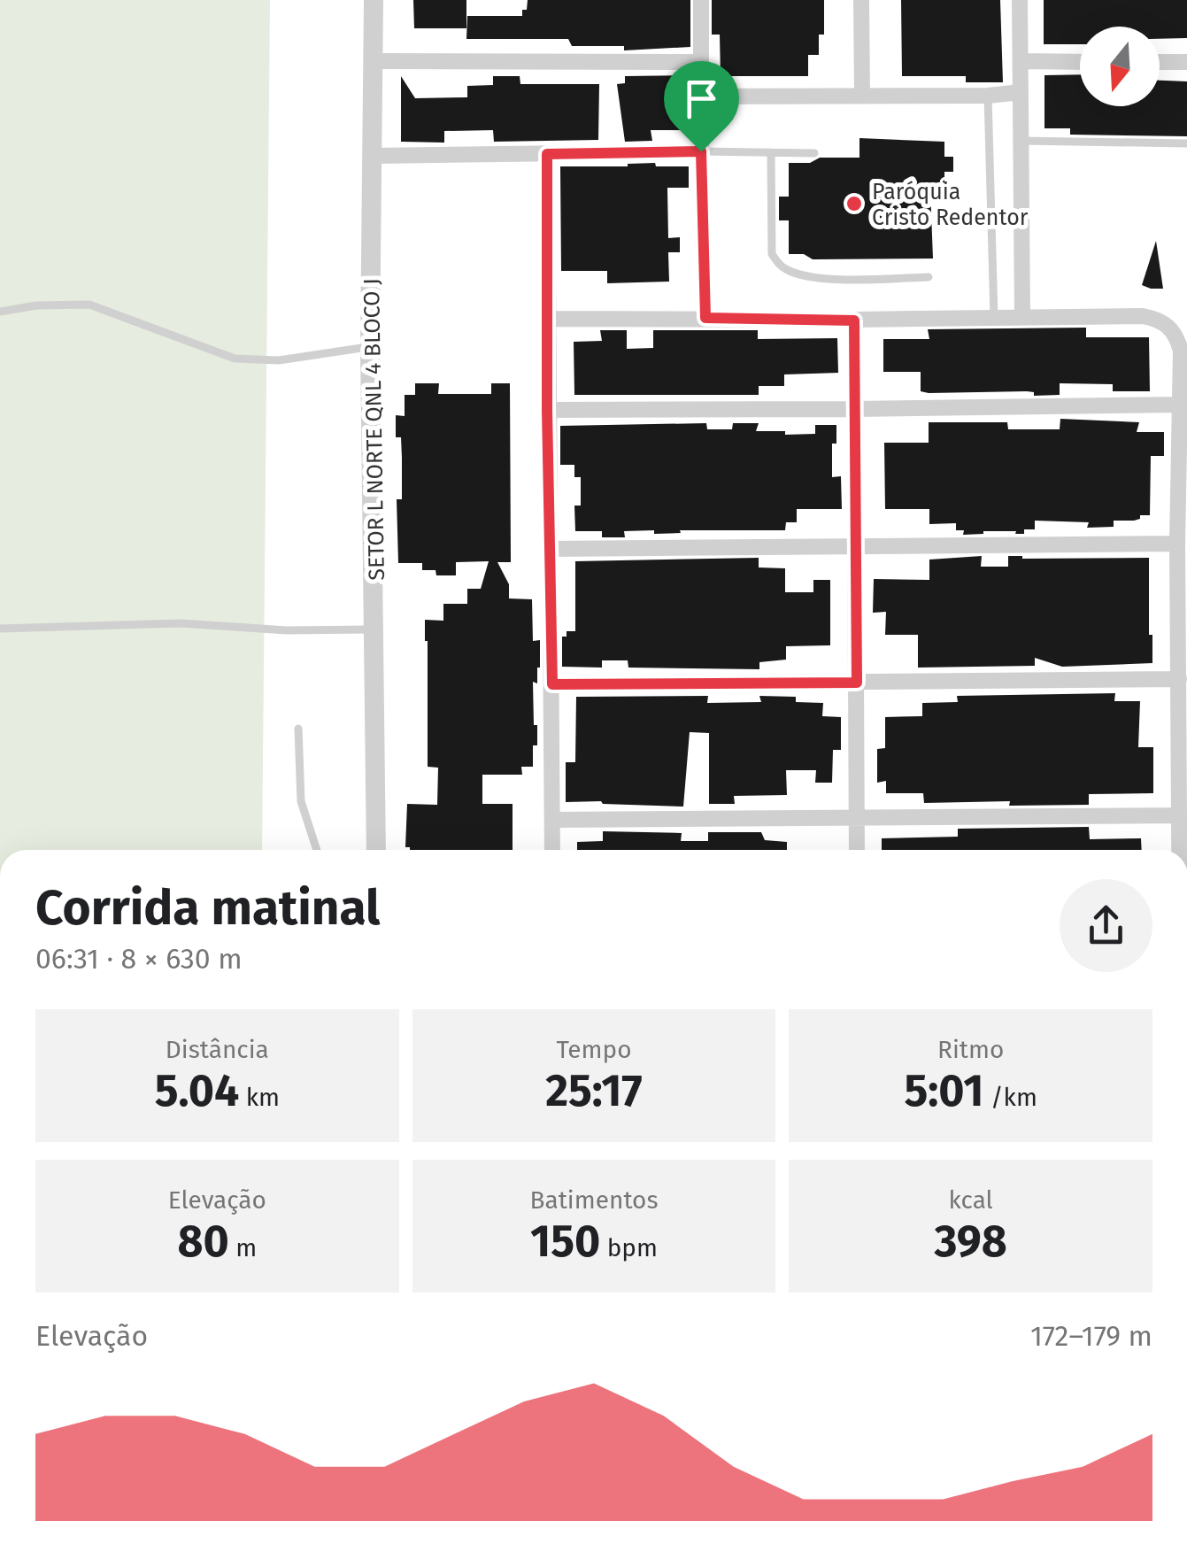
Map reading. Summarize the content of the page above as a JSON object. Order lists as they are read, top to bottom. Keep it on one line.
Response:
{"streets":{"street":["SETOR L NORTE QNL 4 BLOCO J"]},"places":["Paróquia Cristo Redentor"],"north":"bottom","page":{"heading":["Corrida matinal","06:31 · 8 × 630 m"],"stats":[["Distância","5.04 km"],["Tempo","25:17"],["Ritmo","5:01 /km"],["Elevação","80 m"],["Batimentos","150 bpm"],["kcal","398"]],"chart":["Elevação","172–179 m"]}}
